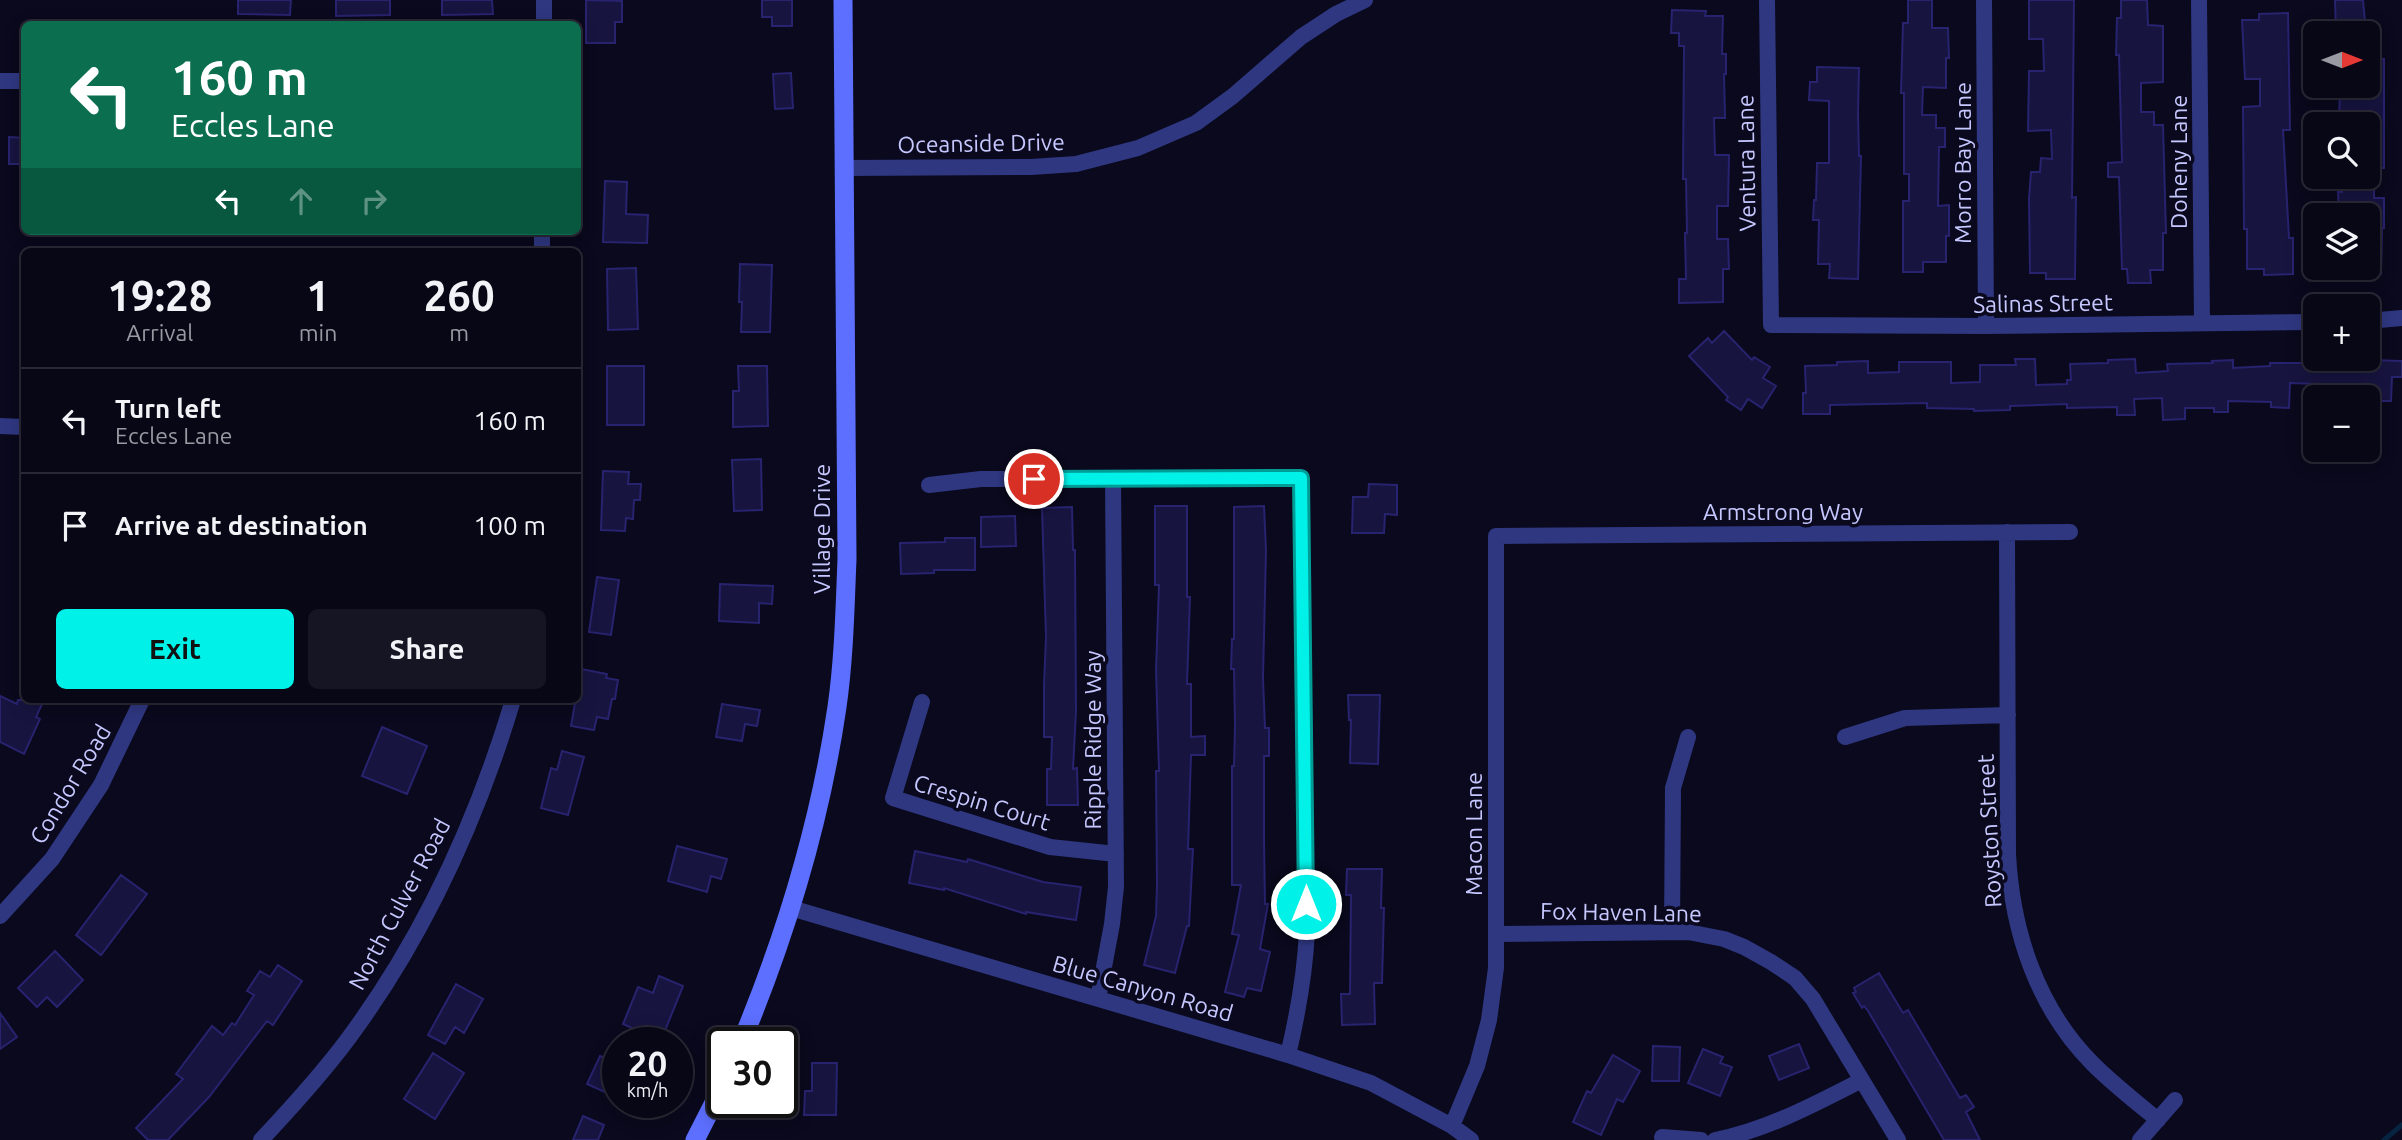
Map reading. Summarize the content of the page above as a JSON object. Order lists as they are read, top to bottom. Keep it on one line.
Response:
{"streets":{"main road":["Village Drive"],"street":["Oceanside Drive","Doheny Lane","Ventura Lane","Morro Bay Lane","Salinas Street","Armstrong Way","Ripple Ridge Way","Condor Road","Crespin Court","Royston Street","Macon Lane","North Culver Road","Fox Haven Lane","Blue Canyon Road"]},"crossings":[["Oceanside Drive","Village Drive"],["Doheny Lane","Salinas Street"],["Ventura Lane","Salinas Street"],["Morro Bay Lane","Salinas Street"],["Armstrong Way","Royston Street"],["Armstrong Way","Macon Lane"],["Village Drive","Blue Canyon Road"],["Ripple Ridge Way","Crespin Court"],["Ripple Ridge Way","Blue Canyon Road"],["Macon Lane","Fox Haven Lane"],["Macon Lane","Blue Canyon Road"]],"north":"right","page":{"map_buttons":["+","−"],"turn":["160 m","Eccles Lane"],"eta":["19:28","Arrival","1","min","260","m"],"list":[{"name":"Turn left","note":"Eccles Lane","value":"160 m"},{"name":"Arrive at destination","value":"100 m"}],"buttons":["Exit","Share"],"speed":"20 km/h","limit":"30"}}
